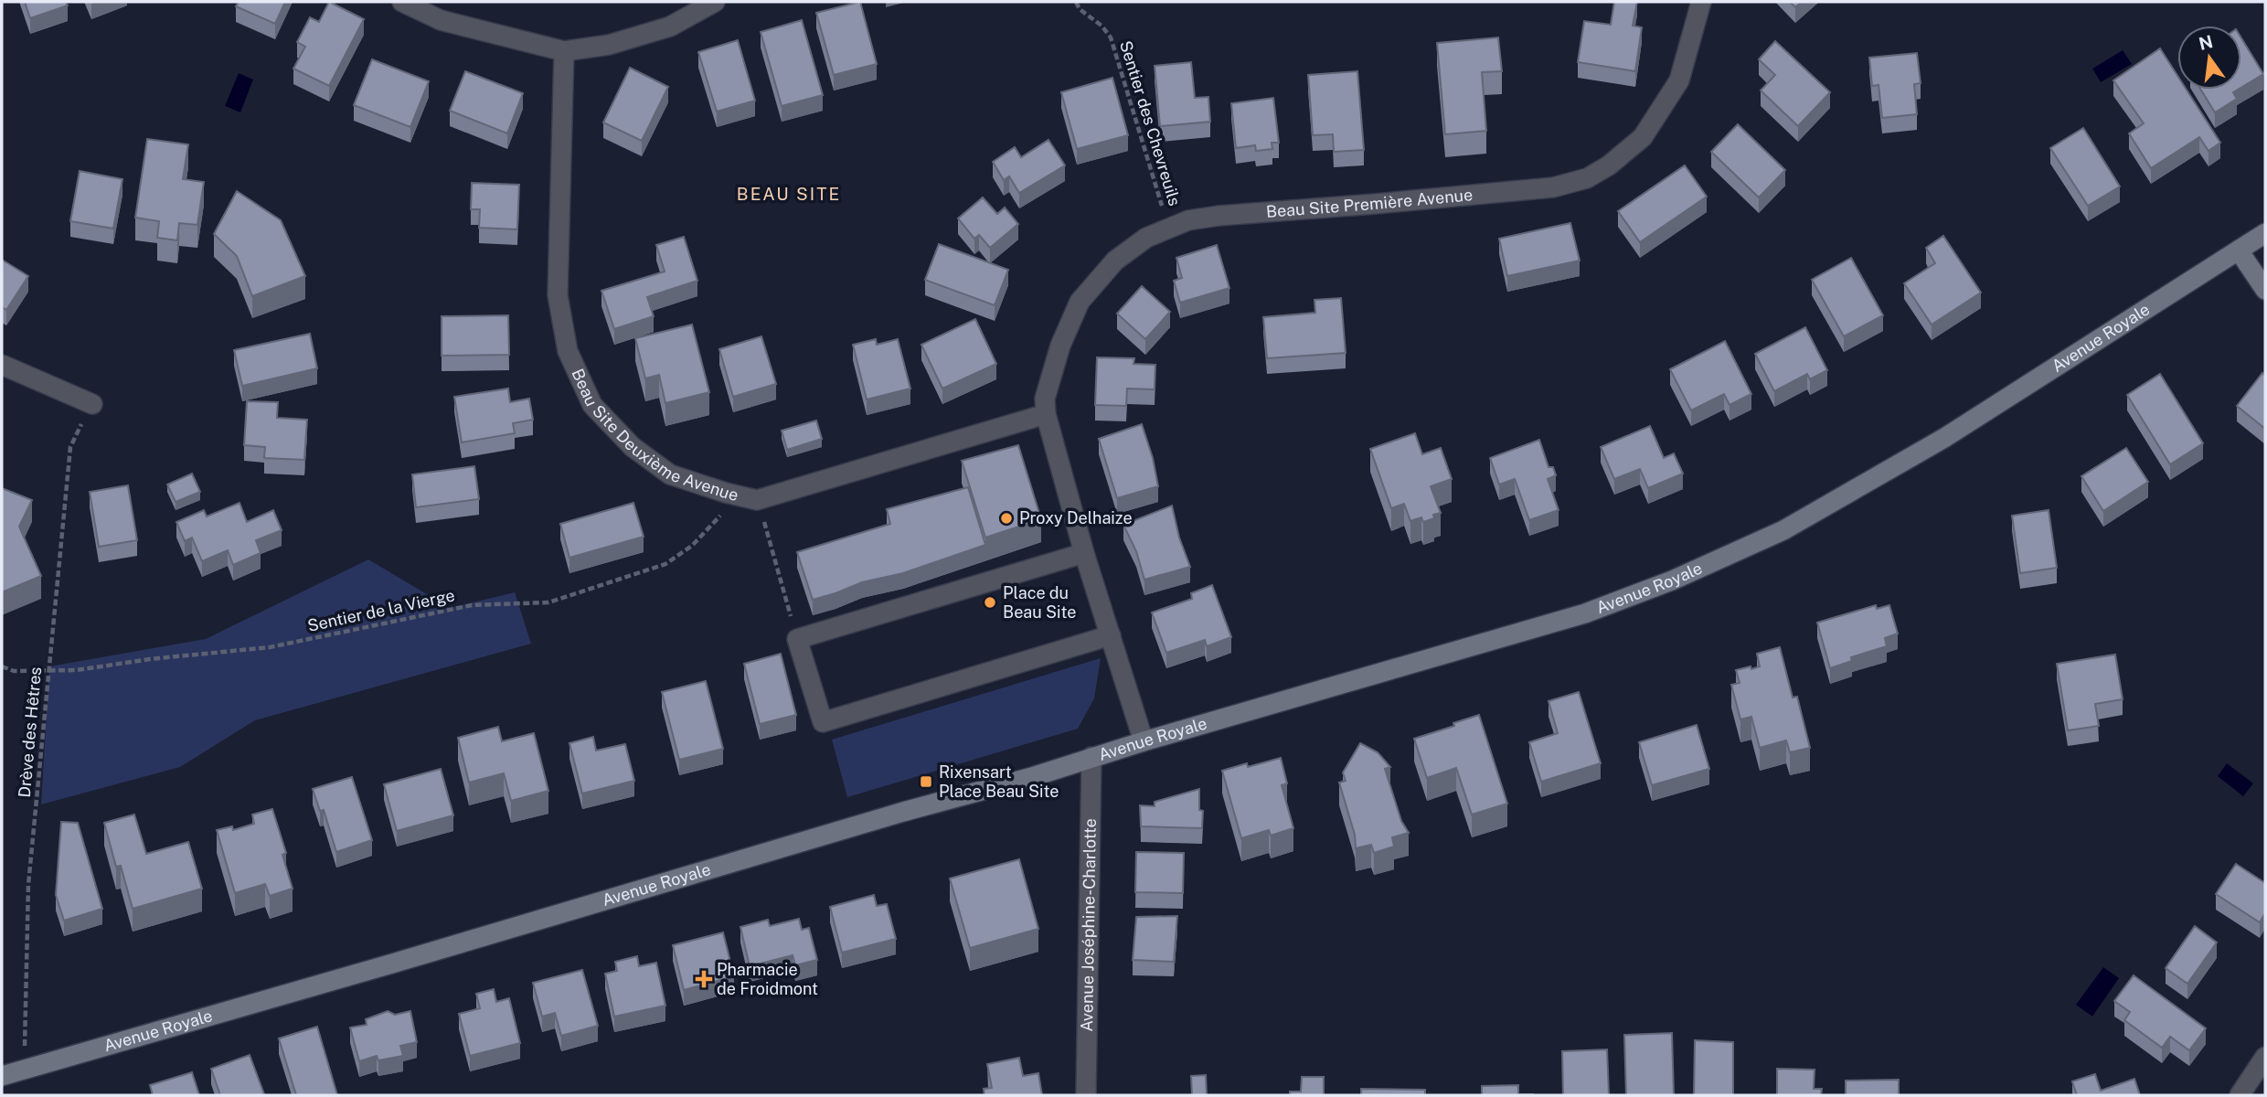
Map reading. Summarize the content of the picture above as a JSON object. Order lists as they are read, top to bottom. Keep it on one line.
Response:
{"streets":{"street":["Beau Site Première Avenue","Avenue Royale","Beau Site Deuxième Avenue","Avenue Joséphine-Charlotte"],"path":["Sentier des Chevreuils","Sentier de la Vierge","Drève des Hêtres"]},"crossings":[["Sentier des Chevreuils","Beau Site Première Avenue"],["Beau Site Première Avenue","Beau Site Deuxième Avenue"],["Avenue Royale","Drève des Hêtres"],["Avenue Royale","Avenue Joséphine-Charlotte"],["Beau Site Deuxième Avenue","Sentier de la Vierge"],["Sentier de la Vierge","Drève des Hêtres"]],"districts":["BEAU SITE"],"places":{"other":["Proxy Delhaize","Place du Beau Site"],"transit":["Rixensart Place Beau Site"],"health":["Pharmacie de Froidmont"]},"north":"top"}
